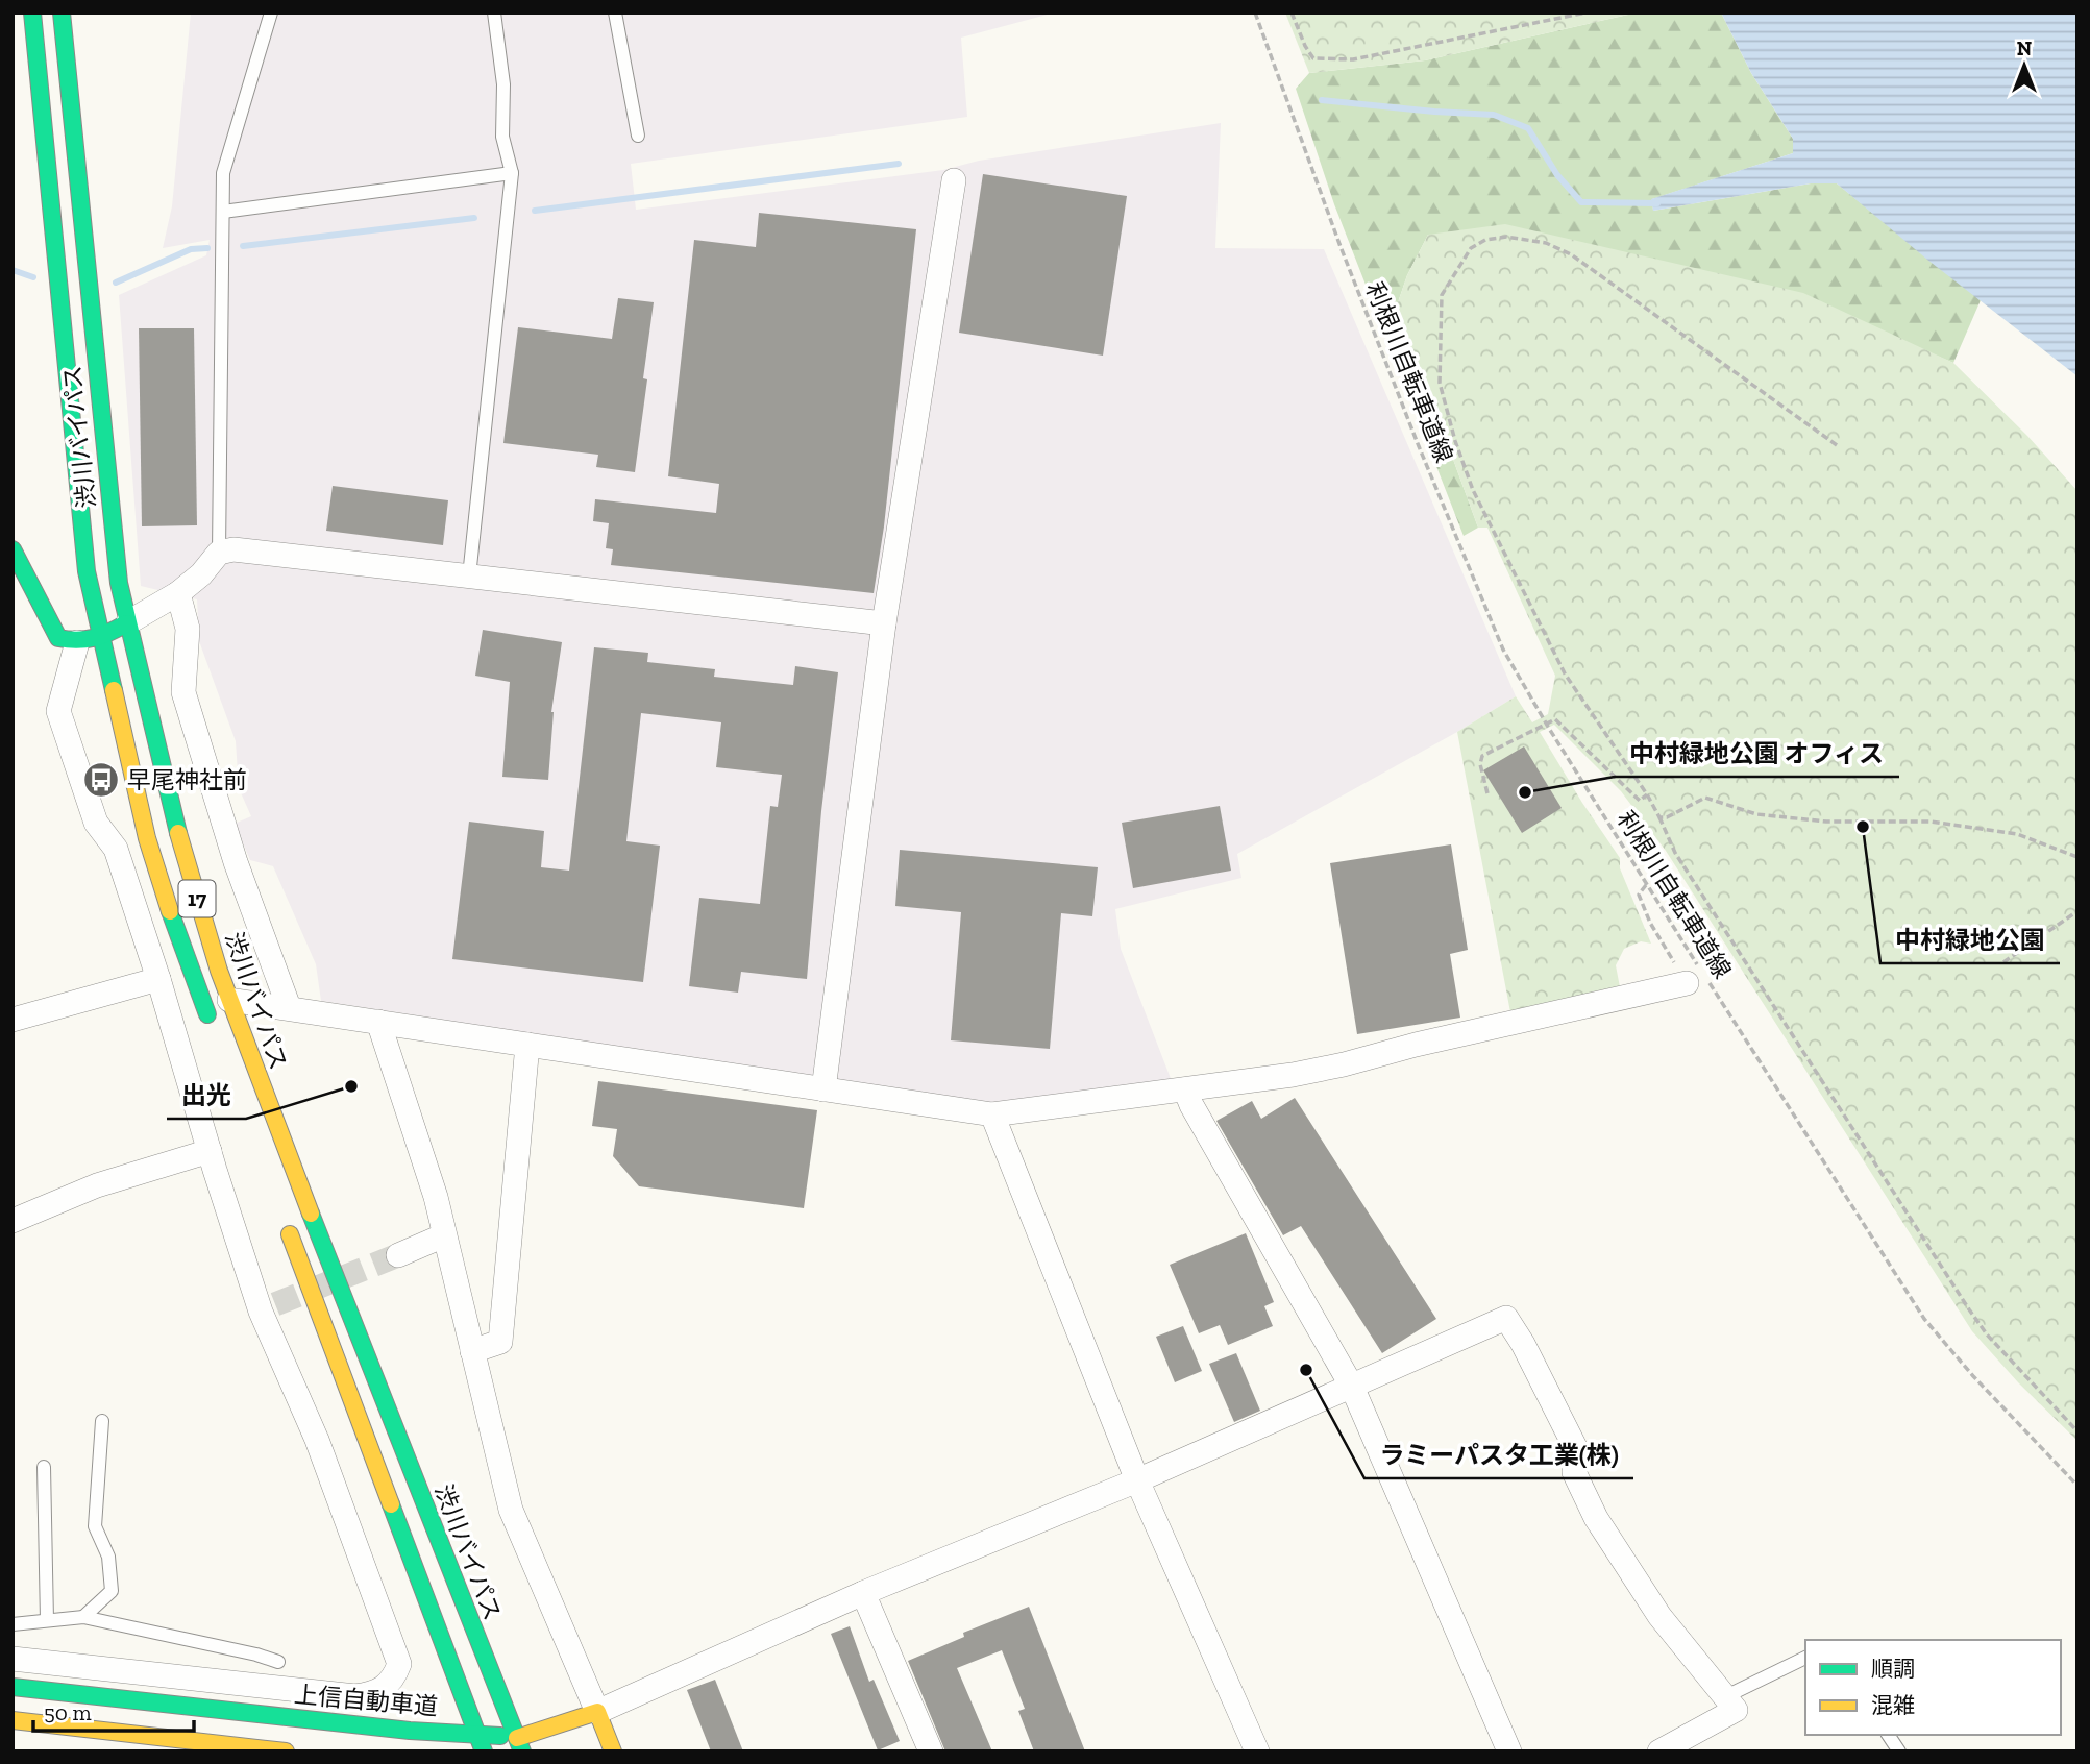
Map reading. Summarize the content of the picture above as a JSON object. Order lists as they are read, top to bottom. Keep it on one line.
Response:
{"streets":{"main road":["渋川バイパス","17","上信自動車道"],"path":["利根川自転車道線"]},"crossings":[["渋川バイパス","上信自動車道"]],"places":{"bus stop":["早尾神社前"],"other":["中村緑地公園 オフィス","中村緑地公園","出光","ラミーパスタ工業(株)"]},"legend":["順調","混雑"],"scale_bar":"50 m","north":"top"}
